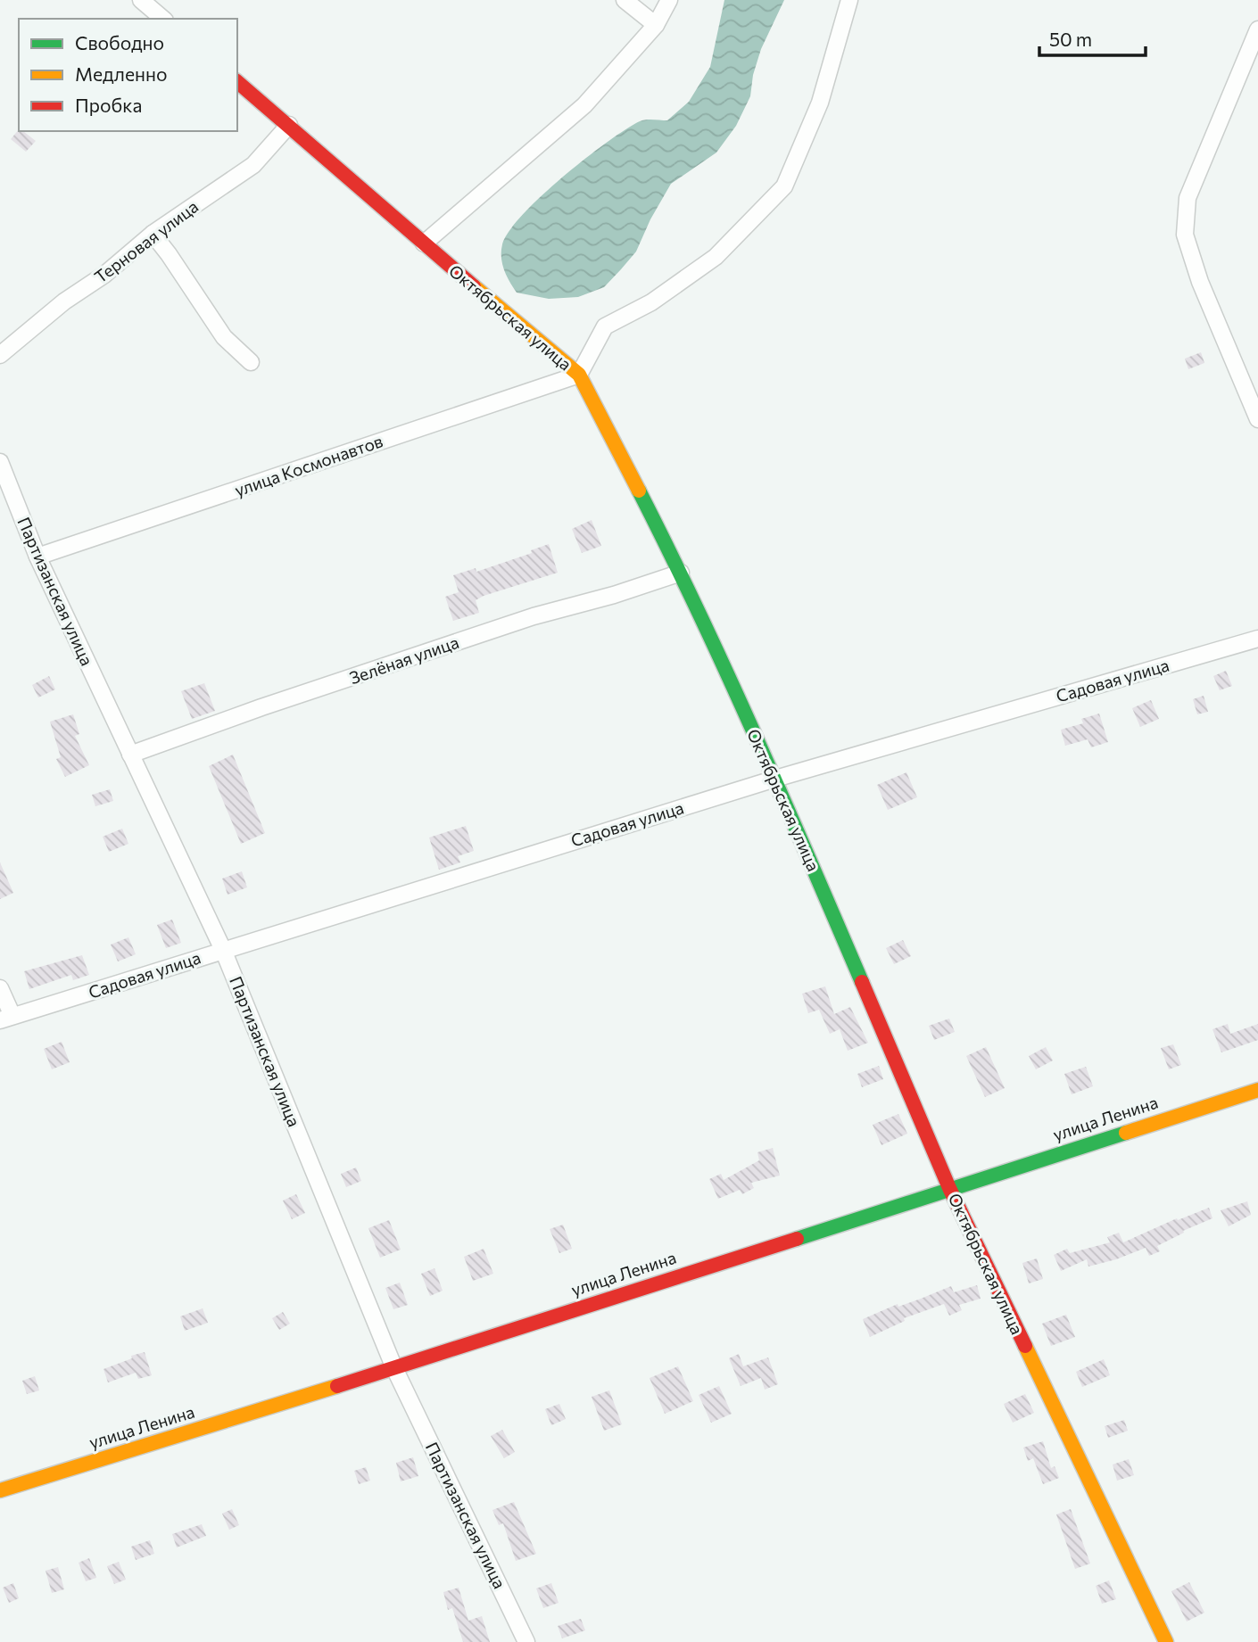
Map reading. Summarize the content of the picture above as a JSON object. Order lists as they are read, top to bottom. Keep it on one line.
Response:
{"streets":{"street":["Терновая улица","Октябрьская улица","улица Космонавтов","Партизанская улица","Зелёная улица","Садовая улица","улица Ленина"]},"crossings":[["Терновая улица","Октябрьская улица"],["Октябрьская улица","улица Космонавтов"],["Октябрьская улица","Зелёная улица"],["Октябрьская улица","Садовая улица"],["Октябрьская улица","улица Ленина"],["улица Космонавтов","Партизанская улица"],["Партизанская улица","Зелёная улица"],["Партизанская улица","Садовая улица"],["Партизанская улица","улица Ленина"]],"legend":["Свободно","Медленно","Пробка"],"scale_bar":"50 m"}
